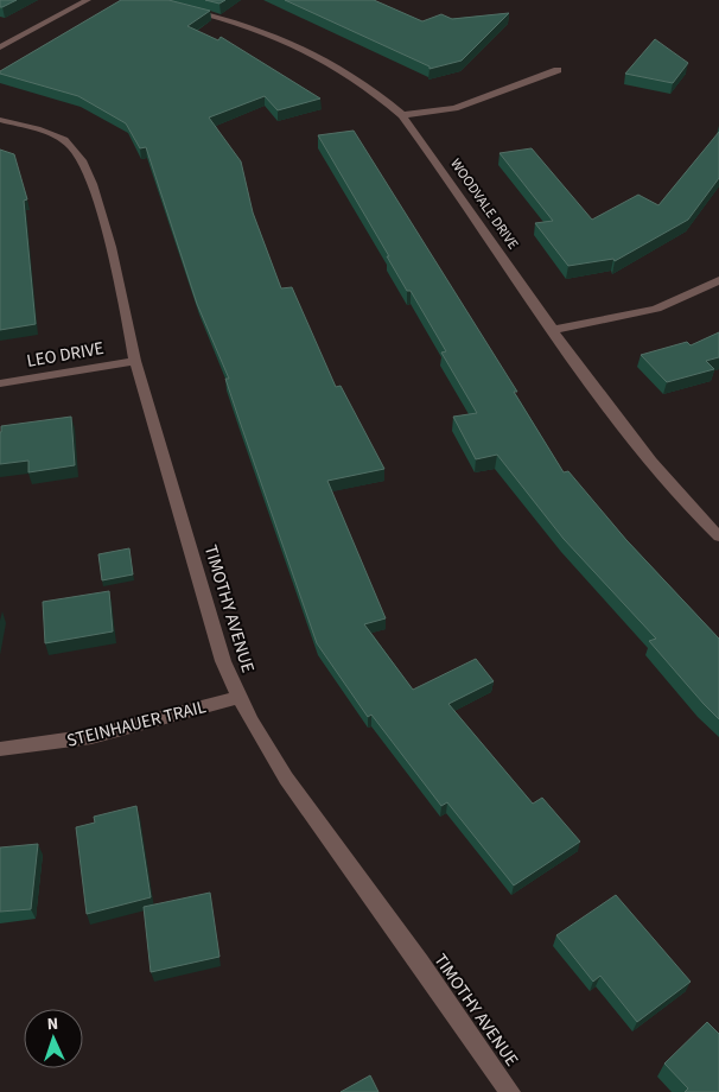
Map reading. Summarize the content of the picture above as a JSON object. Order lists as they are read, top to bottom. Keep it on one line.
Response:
{"streets":{"street":["WOODVALE DRIVE","LEO DRIVE","TIMOTHY AVENUE","STEINHAUER TRAIL"]},"crossings":[["LEO DRIVE","TIMOTHY AVENUE"],["TIMOTHY AVENUE","STEINHAUER TRAIL"]],"north":"top"}
